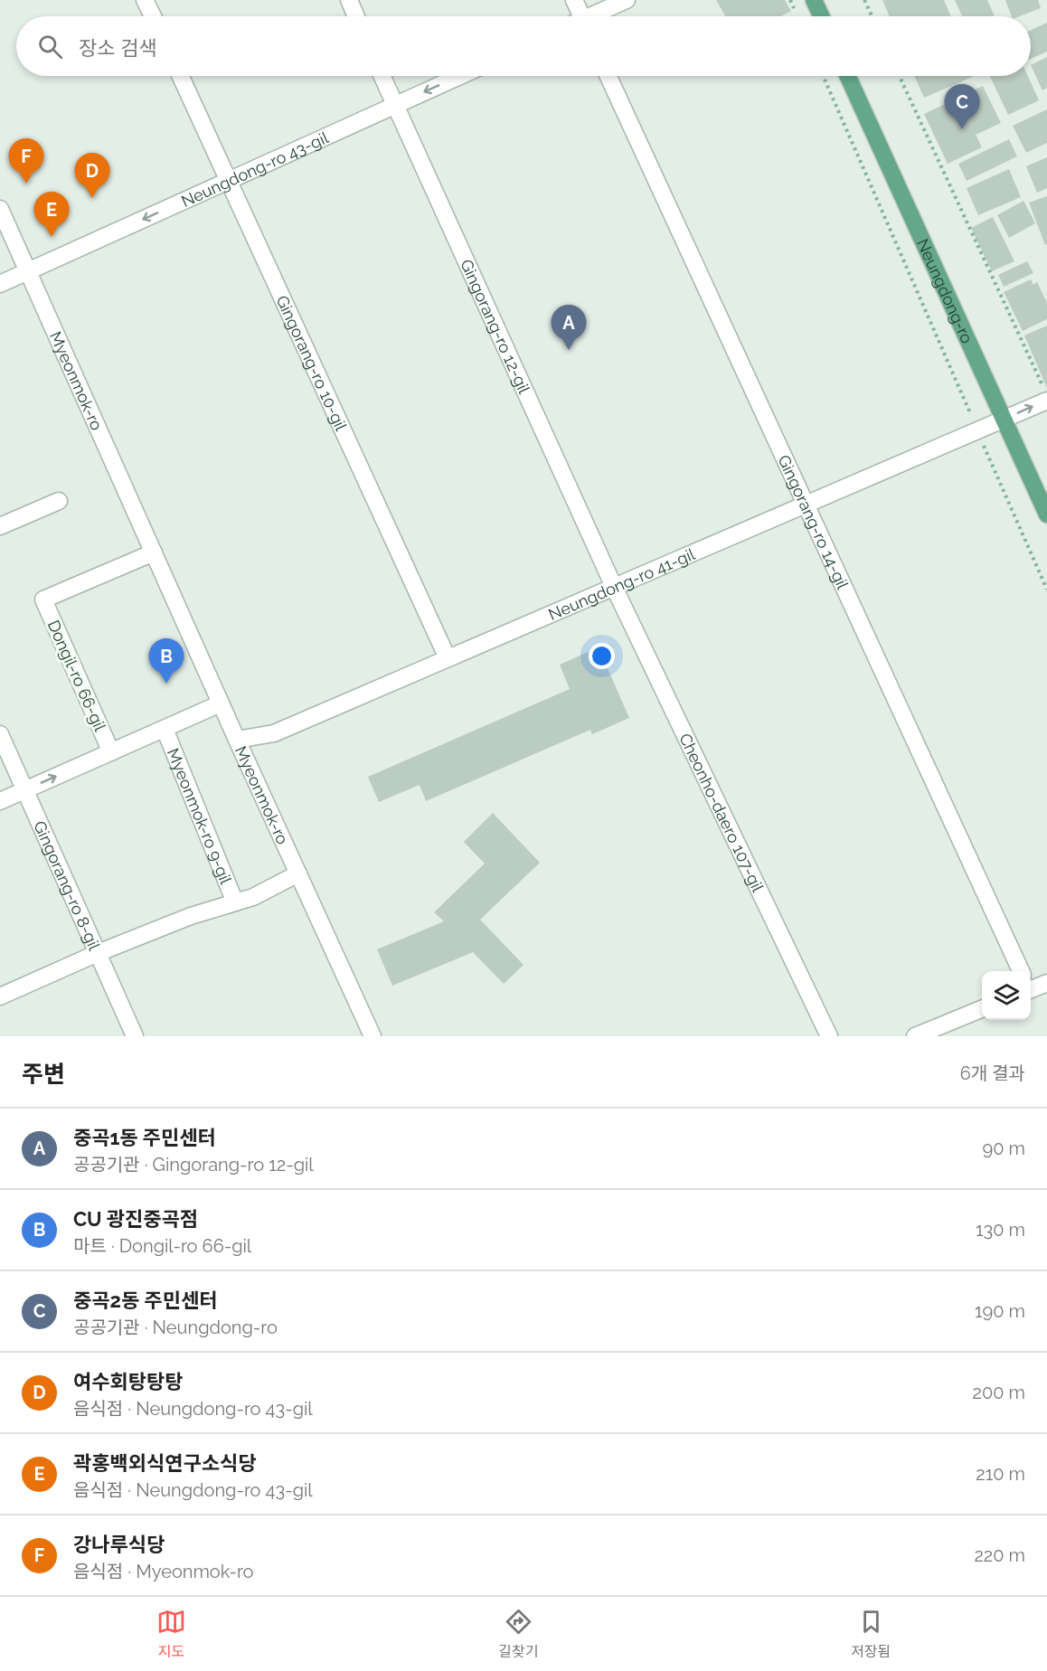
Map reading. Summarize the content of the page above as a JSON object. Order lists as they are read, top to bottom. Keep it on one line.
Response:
{"streets":{"main road":["Neungdong-ro"],"street":["Neungdong-ro 43-gil","Gingorang-ro 12-gil","Gingorang-ro 10-gil","Myeonmok-ro","Gingorang-ro 14-gil","Neungdong-ro 41-gil","Dongil-ro 66-gil","Cheonho-daero 107-gil","Myeonmok-ro 9-gil","Gingorang-ro 8-gil"]},"crossings":[["Neungdong-ro 43-gil","Gingorang-ro 12-gil"],["Neungdong-ro 43-gil","Gingorang-ro 10-gil"],["Neungdong-ro 43-gil","Myeonmok-ro"],["Neungdong-ro","Neungdong-ro 41-gil"],["Gingorang-ro 12-gil","Neungdong-ro 41-gil"],["Gingorang-ro 12-gil","Cheonho-daero 107-gil"],["Gingorang-ro 10-gil","Neungdong-ro 41-gil"],["Myeonmok-ro","Neungdong-ro 41-gil"],["Myeonmok-ro","Dongil-ro 66-gil"],["Myeonmok-ro","Myeonmok-ro 9-gil"],["Gingorang-ro 14-gil","Neungdong-ro 41-gil"],["Neungdong-ro 41-gil","Cheonho-daero 107-gil"],["Dongil-ro 66-gil","Myeonmok-ro 9-gil"],["Dongil-ro 66-gil","Gingorang-ro 8-gil"],["Myeonmok-ro 9-gil","Gingorang-ro 8-gil"]],"one_way":["Neungdong-ro 43-gil"],"page":{"search":"장소 검색","pins":["C","F","D","E","A","B"],"heading":["주변","6개 결과"],"list":[{"mark":"A","name":"중곡1동 주민센터","note":"공공기관 · Gingorang-ro 12-gil","value":"90 m"},{"mark":"B","name":"CU 광진중곡점","note":"마트 · Dongil-ro 66-gil","value":"130 m"},{"mark":"C","name":"중곡2동 주민센터","note":"공공기관 · Neungdong-ro","value":"190 m"},{"mark":"D","name":"여수회탕탕탕","note":"음식점 · Neungdong-ro 43-gil","value":"200 m"},{"mark":"E","name":"곽홍백외식연구소식당","note":"음식점 · Neungdong-ro 43-gil","value":"210 m"},{"mark":"F","name":"강나루식당","note":"음식점 · Myeonmok-ro","value":"220 m"}],"nav":["지도","길찾기","저장됨"]}}
